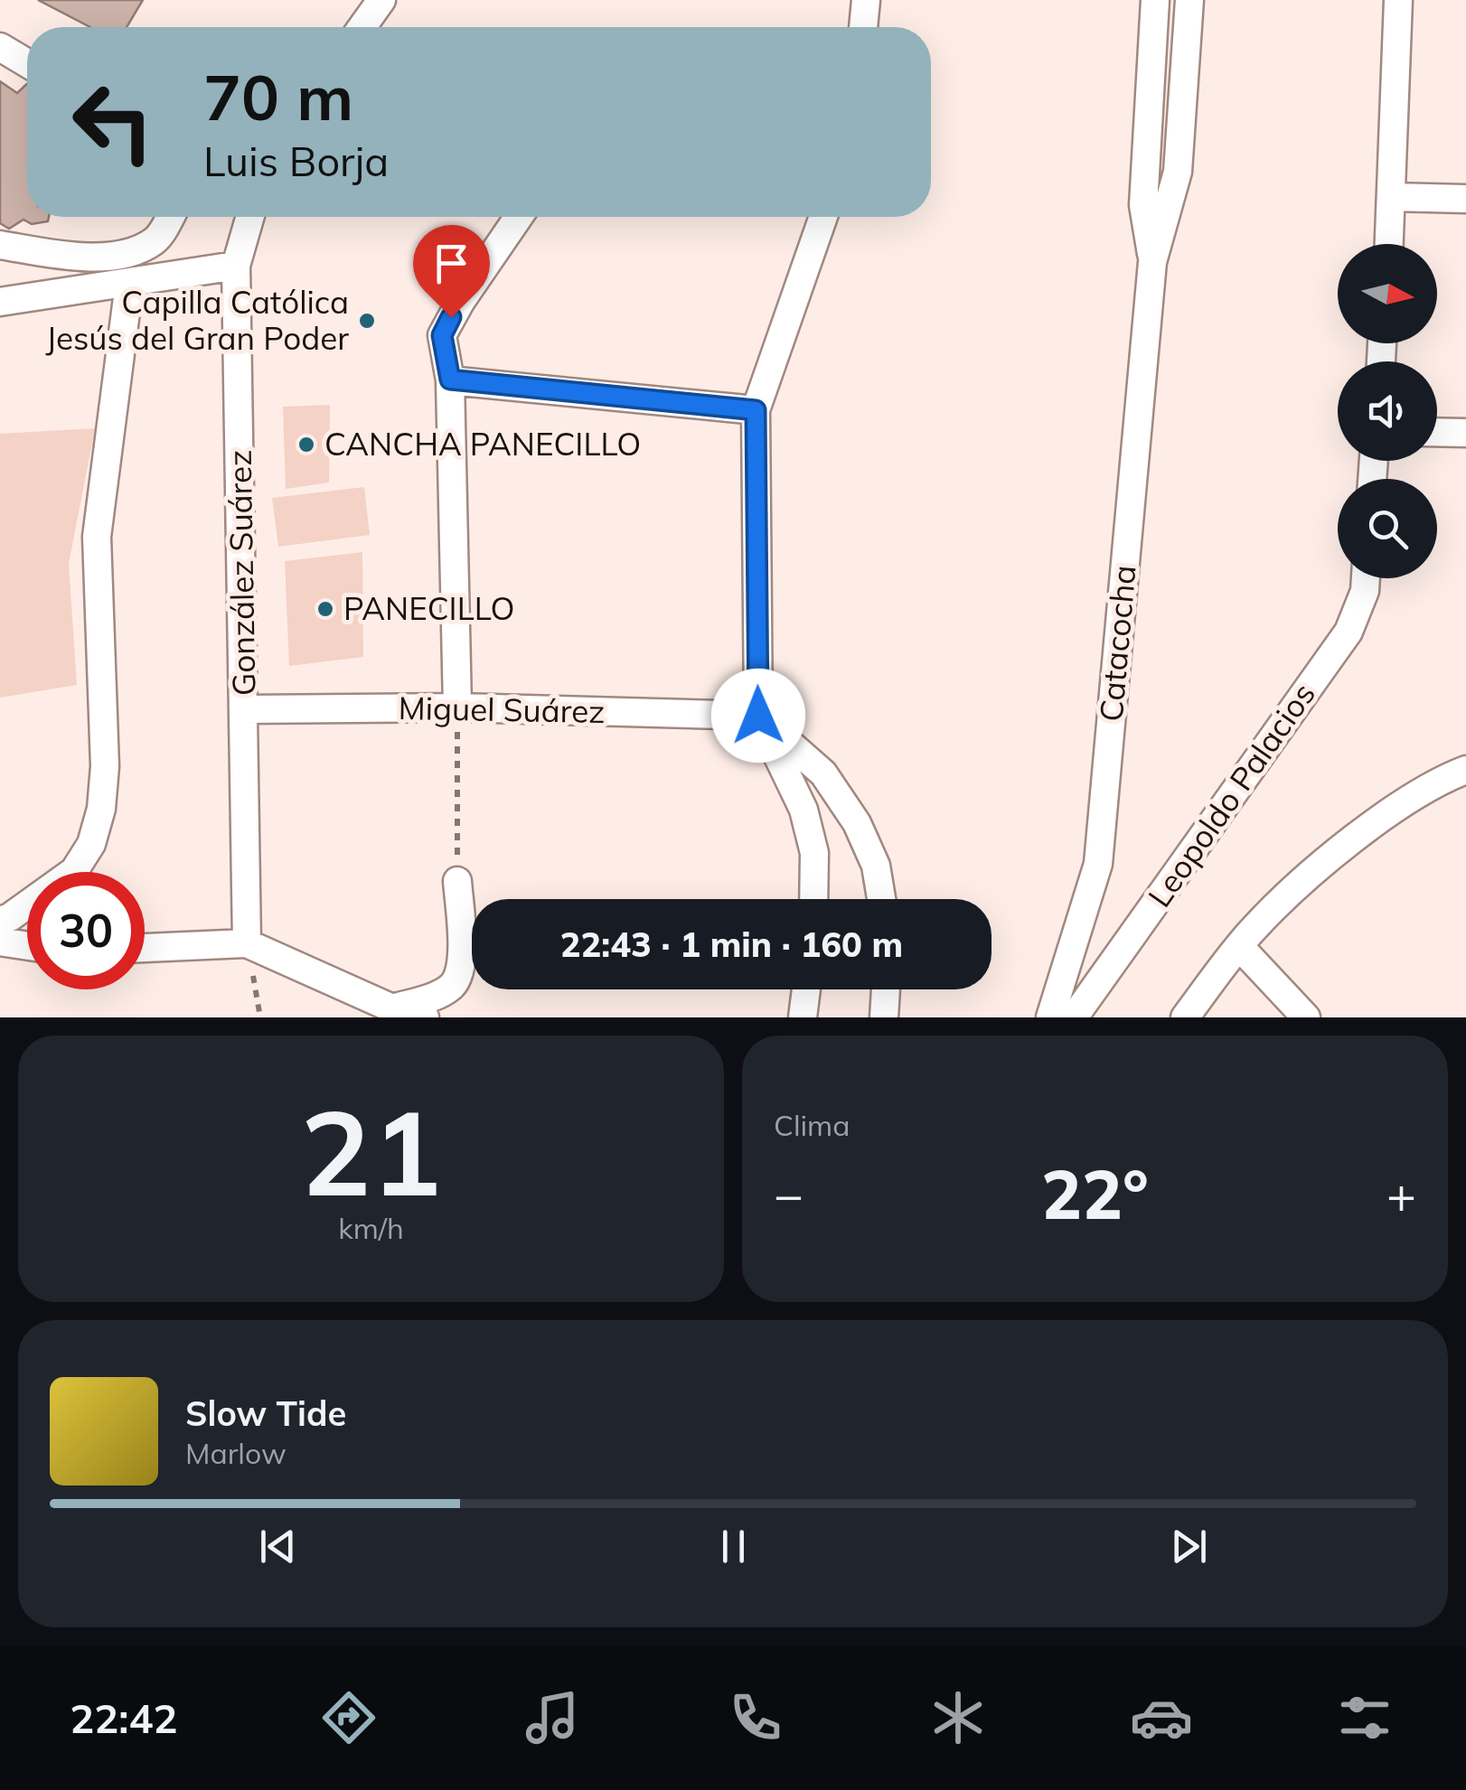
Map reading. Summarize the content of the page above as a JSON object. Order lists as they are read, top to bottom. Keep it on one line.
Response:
{"streets":{"street":["González Suárez","Catacocha","Miguel Suárez","Leopoldo Palacios"]},"crossings":[["González Suárez","Miguel Suárez"]],"places":["Capilla Católica Jesús del Gran Poder","CANCHA PANECILLO","PANECILLO"],"north":"right","page":{"turn":["70 m","Luis Borja"],"limit":"30","trip":"22:43 · 1 min · 160 m","tile":[["21","km/h"],"Clima"],"heat":["−","22°","+"],"song":["Slow Tide","Marlow"],"tabs":"22:42"}}
